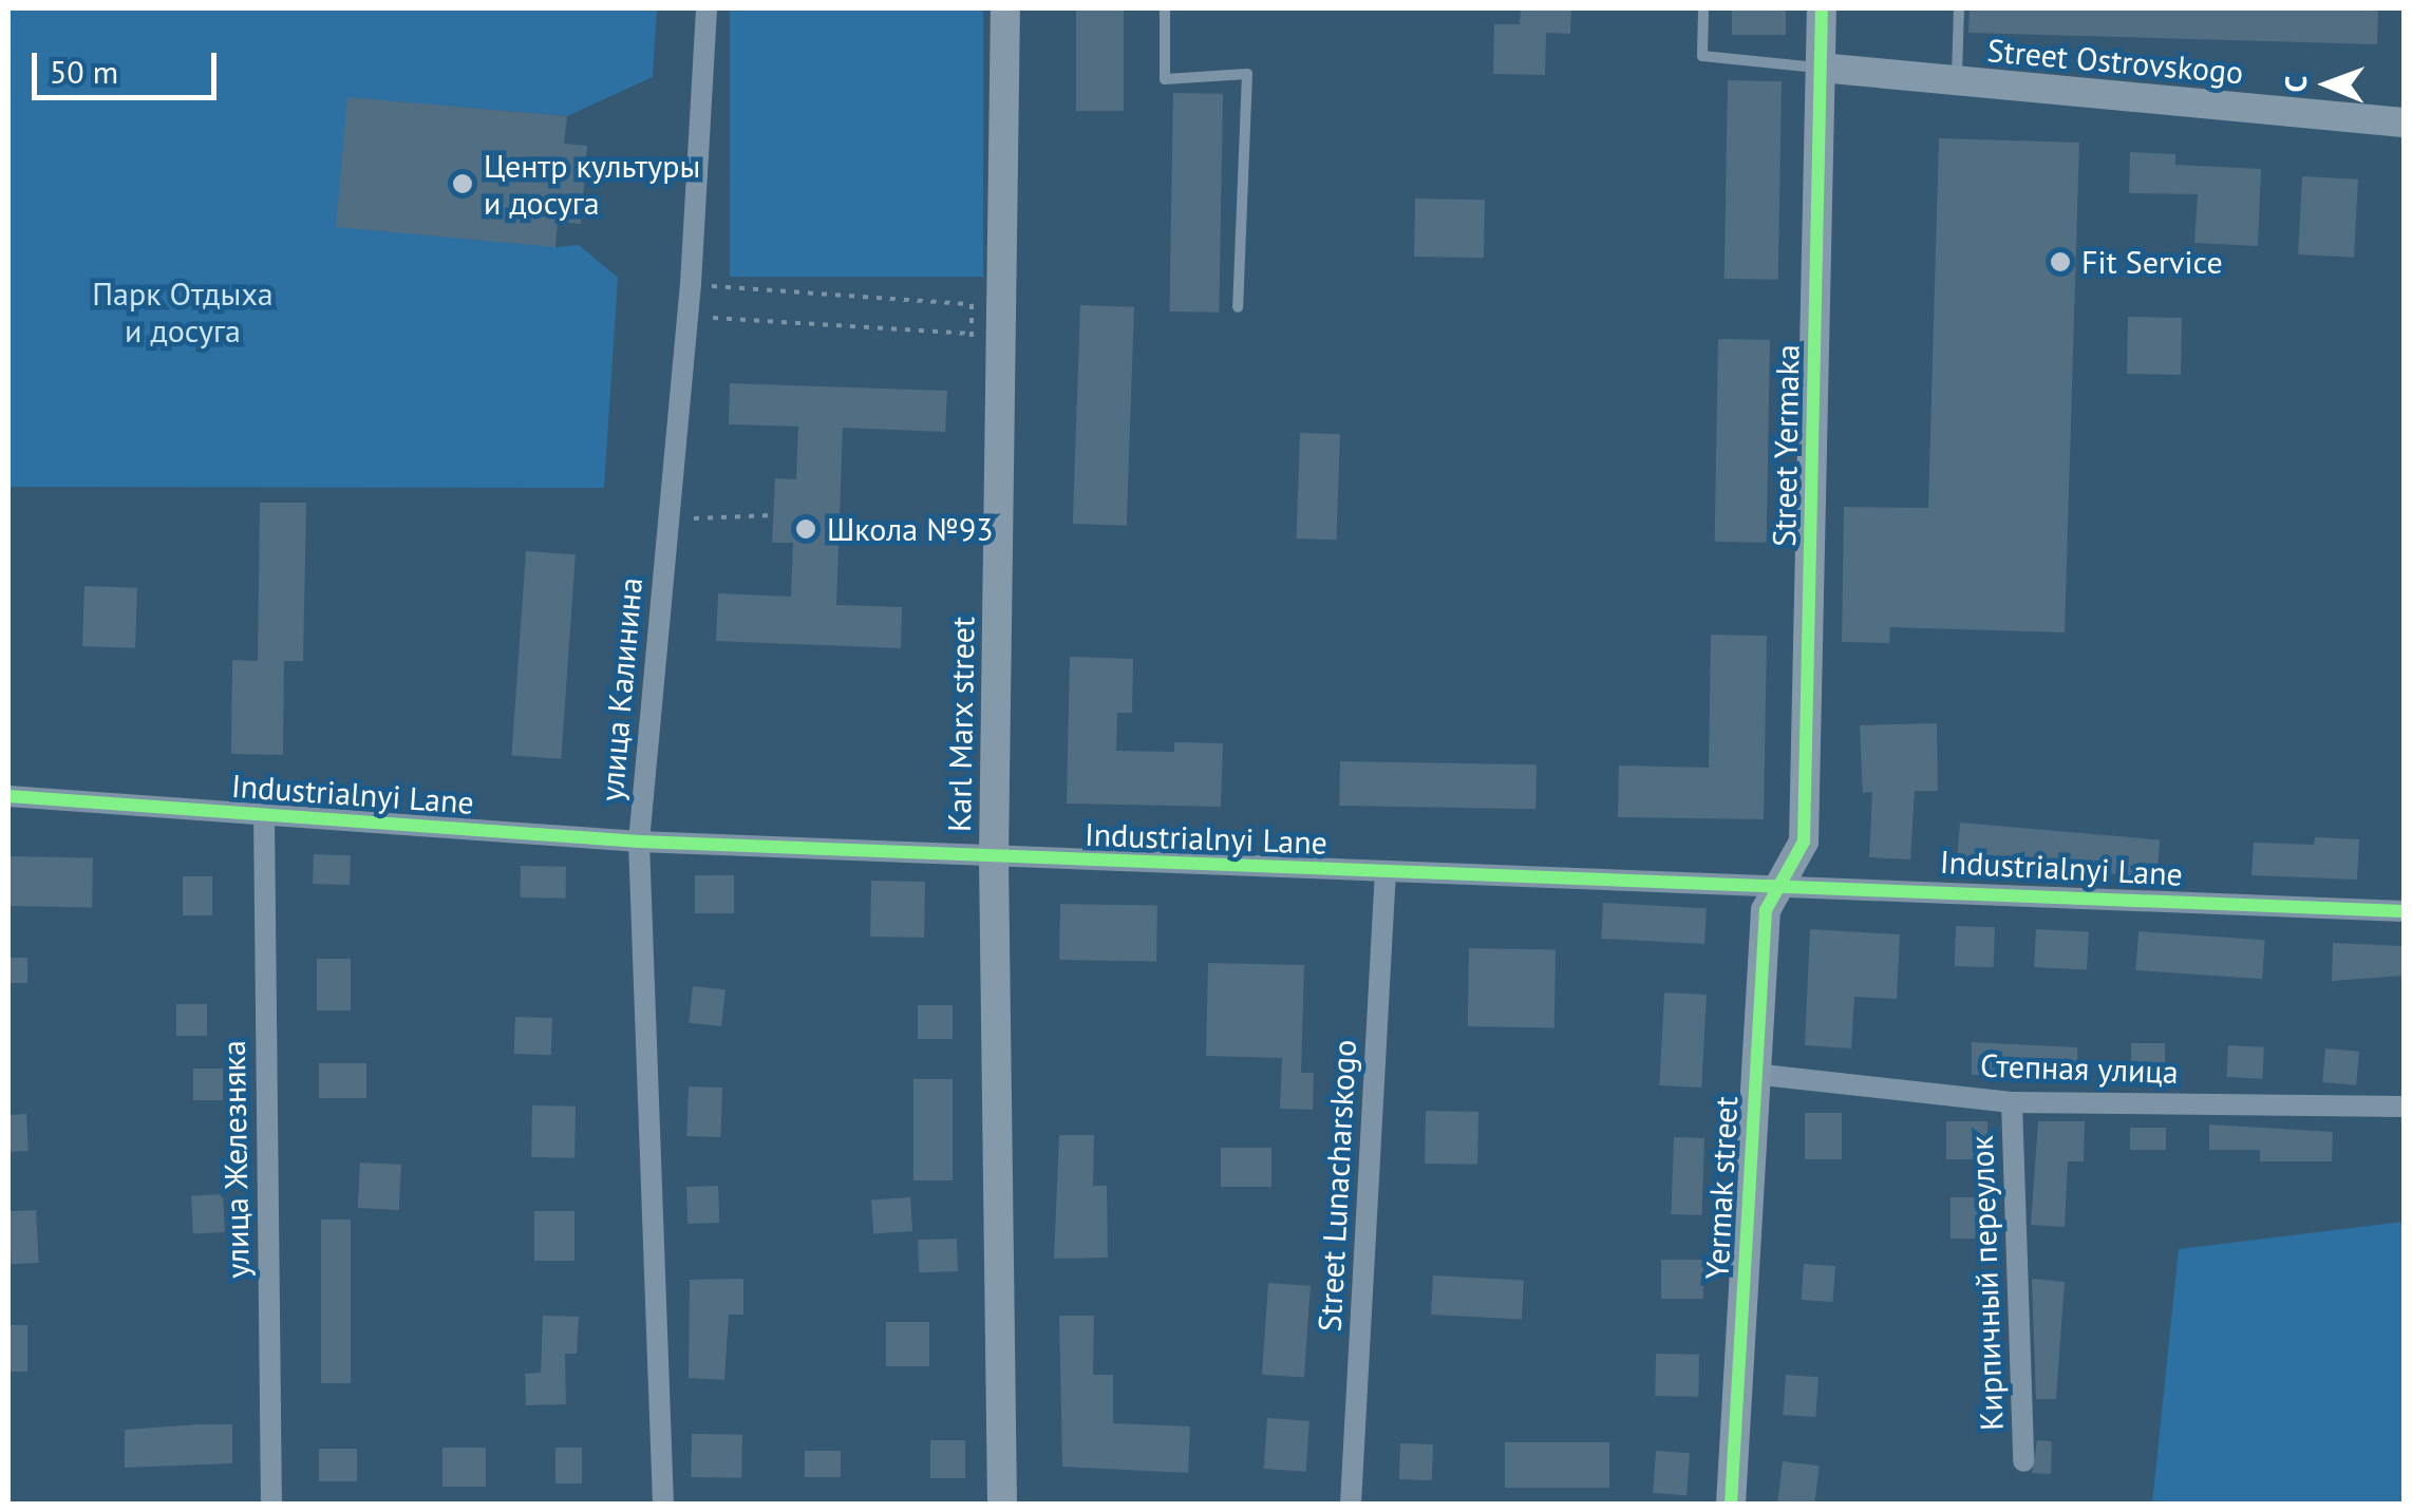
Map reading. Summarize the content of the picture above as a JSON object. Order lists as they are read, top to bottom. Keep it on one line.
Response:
{"streets":{"street":["Street Ostrovskogo","Street Yermaka","улица Калинина","Karl Marx street","Industrialnyi Lane","Степная улица","улица Железняка","Street Lunacharskogo","Yermak street","Кирпичный переулок"]},"crossings":[["Street Ostrovskogo","Street Yermaka"],["Street Yermaka","Industrialnyi Lane"],["Street Yermaka","Yermak street"],["улица Калинина","Industrialnyi Lane"],["Karl Marx street","Industrialnyi Lane"],["Industrialnyi Lane","улица Железняка"],["Industrialnyi Lane","Street Lunacharskogo"],["Industrialnyi Lane","Yermak street"],["Степная улица","Yermak street"],["Степная улица","Кирпичный переулок"]],"parks":["Парк Отдыха и досуга"],"places":["Центр культуры и досуга","Fit Service","Школа №93"],"scale_bar":"50 m","north":"left"}
